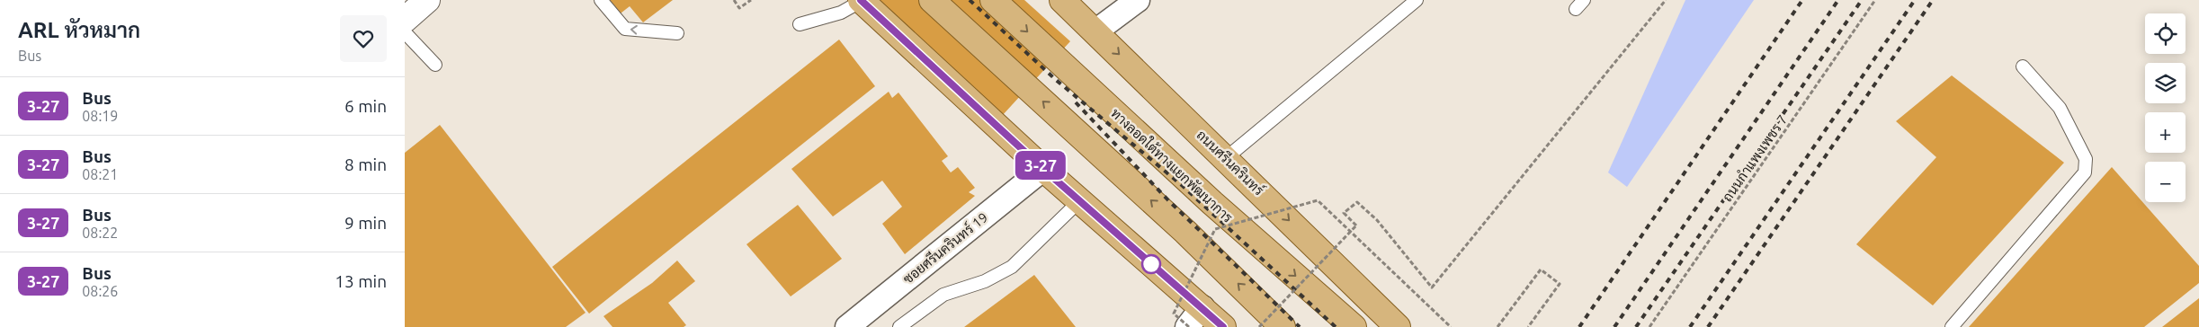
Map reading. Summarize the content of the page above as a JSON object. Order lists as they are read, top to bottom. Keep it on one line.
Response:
{"streets":{"main road":["ถนนศรีนครินทร์","ทางลอดใต้ทางแยกพัฒนาการ"],"street":["ซอยศรีนครินทร์ 19"],"path":["ถนนกำแพงเพชร 7"]},"lines":["bus line 3-27"],"page":{"heading":["ARL หัวหมาก","Bus"],"on_map":"3-27","map_buttons":["+","−"],"list":[{"mark":"3-27","name":"Bus","note":"08:19","value":"6 min"},{"mark":"3-27","name":"Bus","note":"08:21","value":"8 min"},{"mark":"3-27","name":"Bus","note":"08:22","value":"9 min"},{"mark":"3-27","name":"Bus","note":"08:26","value":"13 min"}]}}
